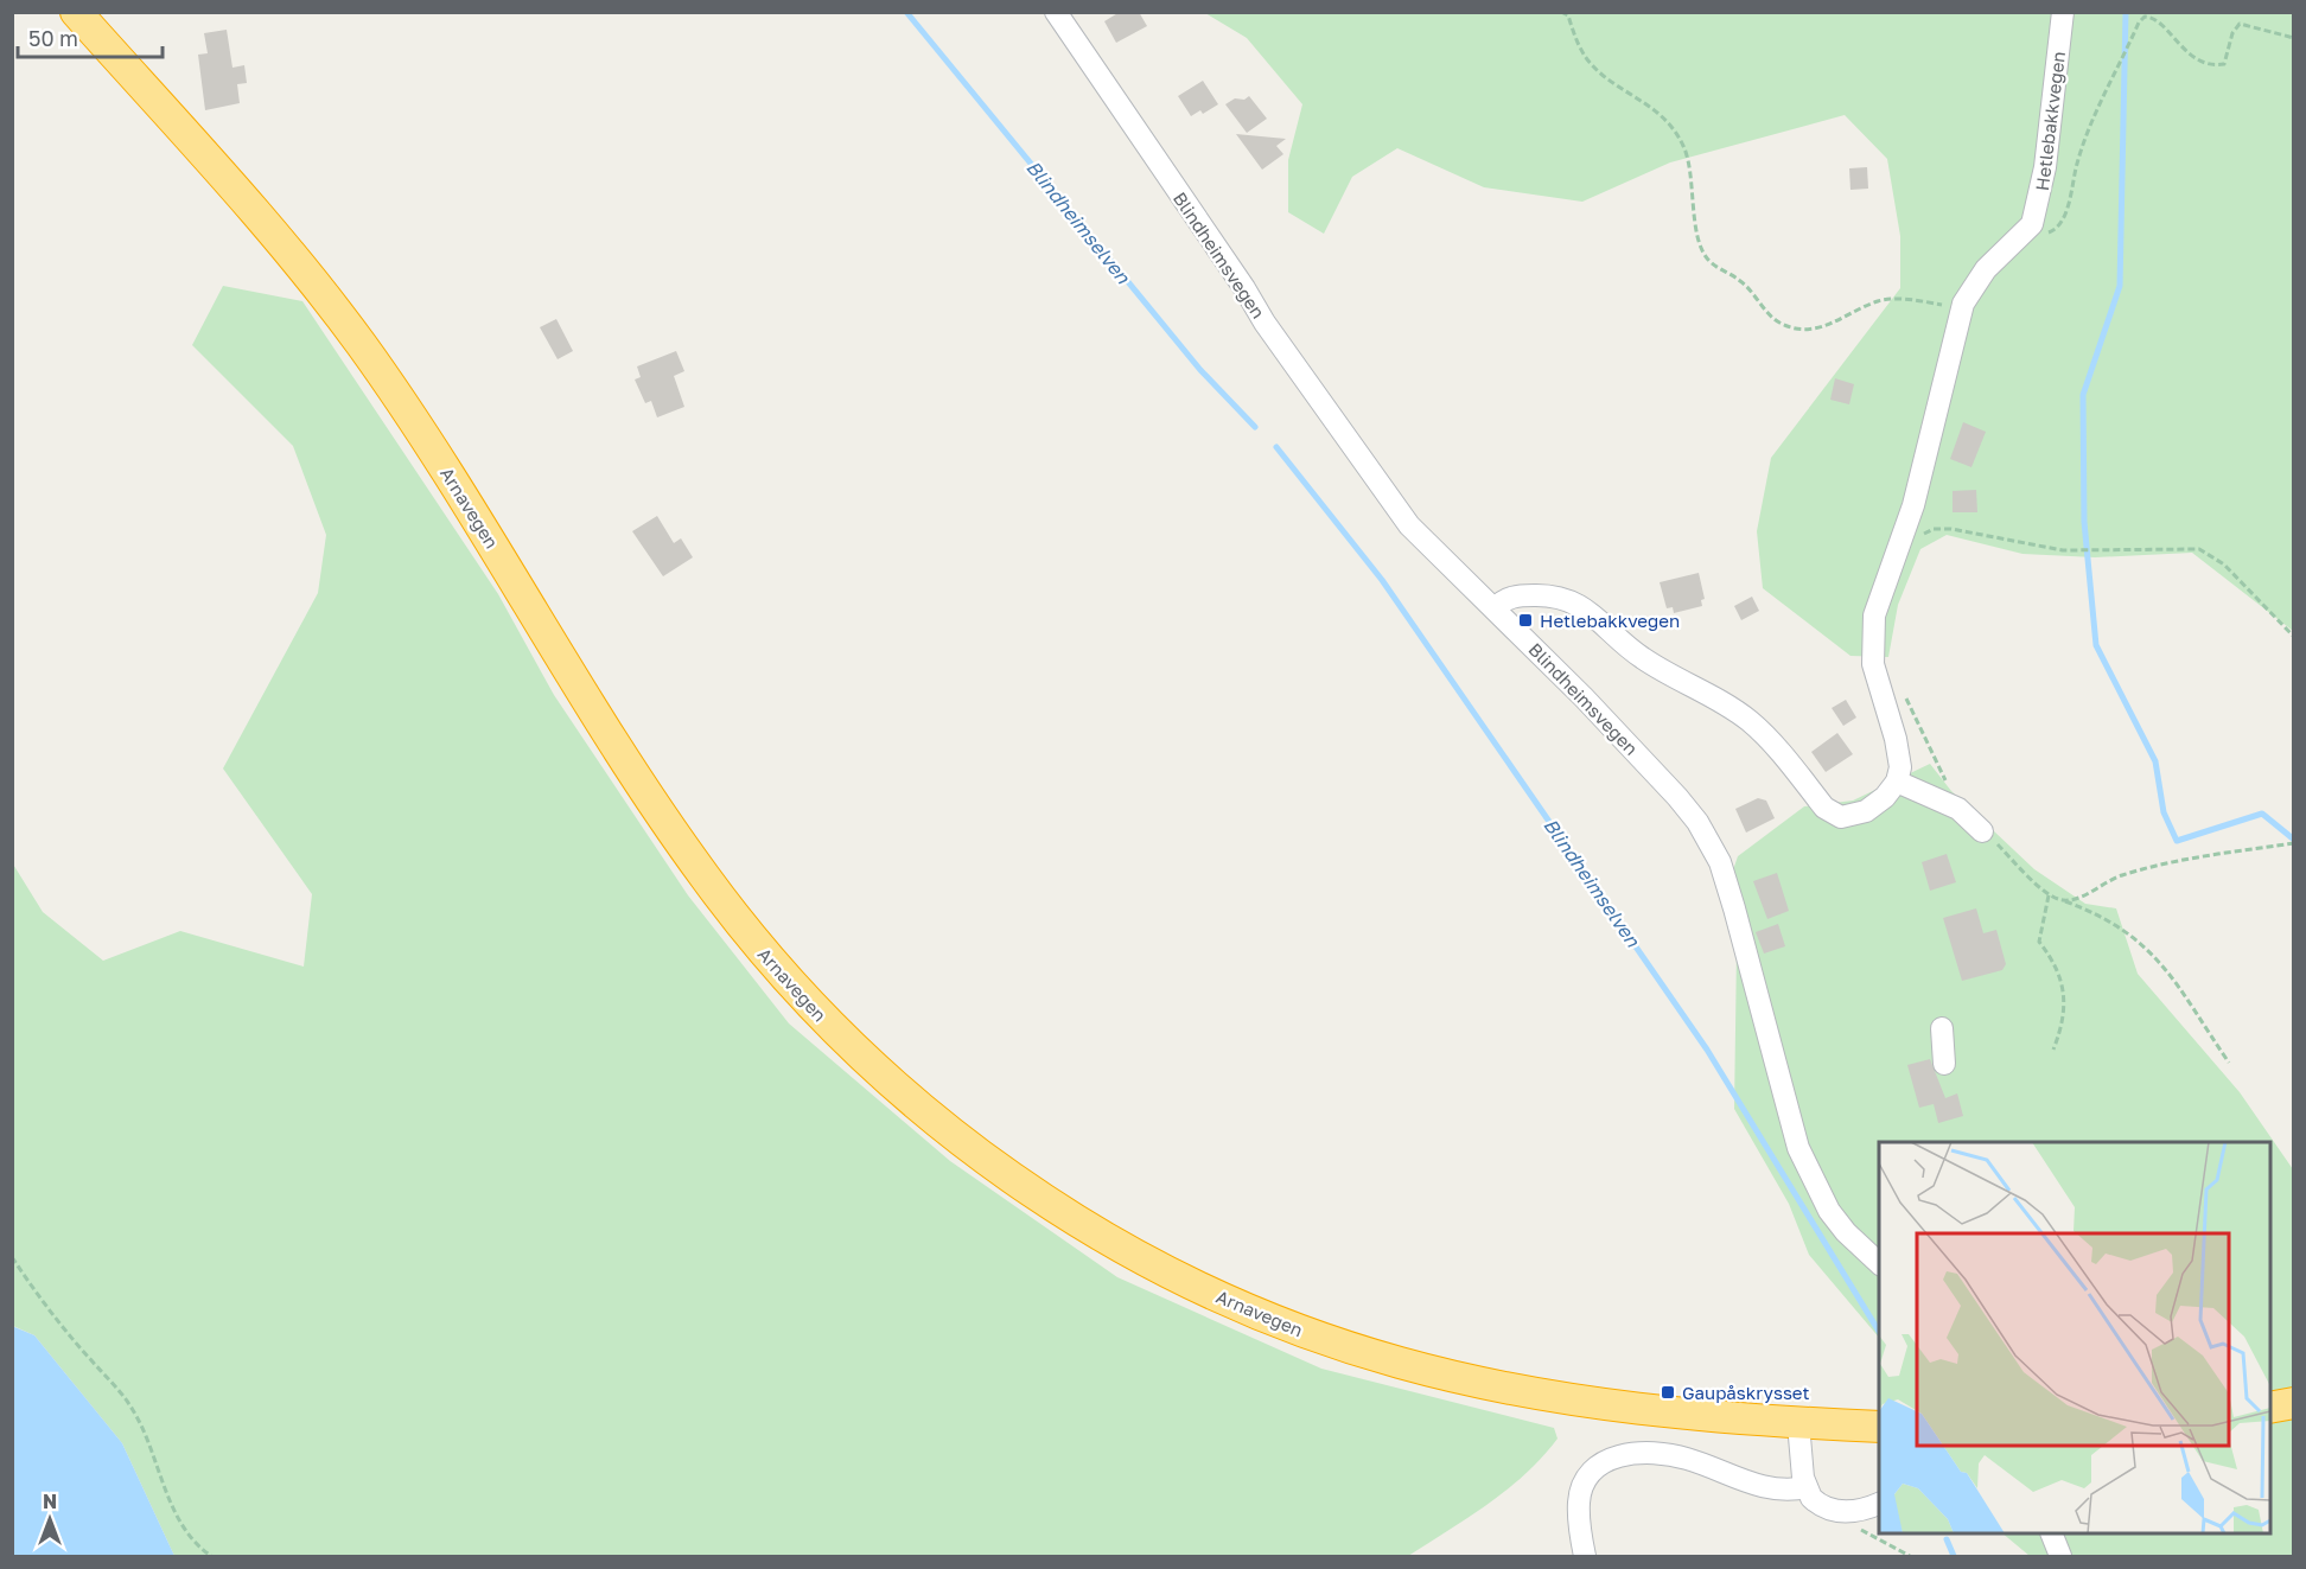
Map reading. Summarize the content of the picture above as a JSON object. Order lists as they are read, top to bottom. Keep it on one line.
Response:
{"streets":{"highway":["Arnavegen"],"street":["Hetlebakkvegen","Blindheimsvegen"]},"water":["Blindheimselven"],"places":{"transit":["Hetlebakkvegen","Gaupåskrysset"]},"scale_bar":"50 m","north":"top"}
